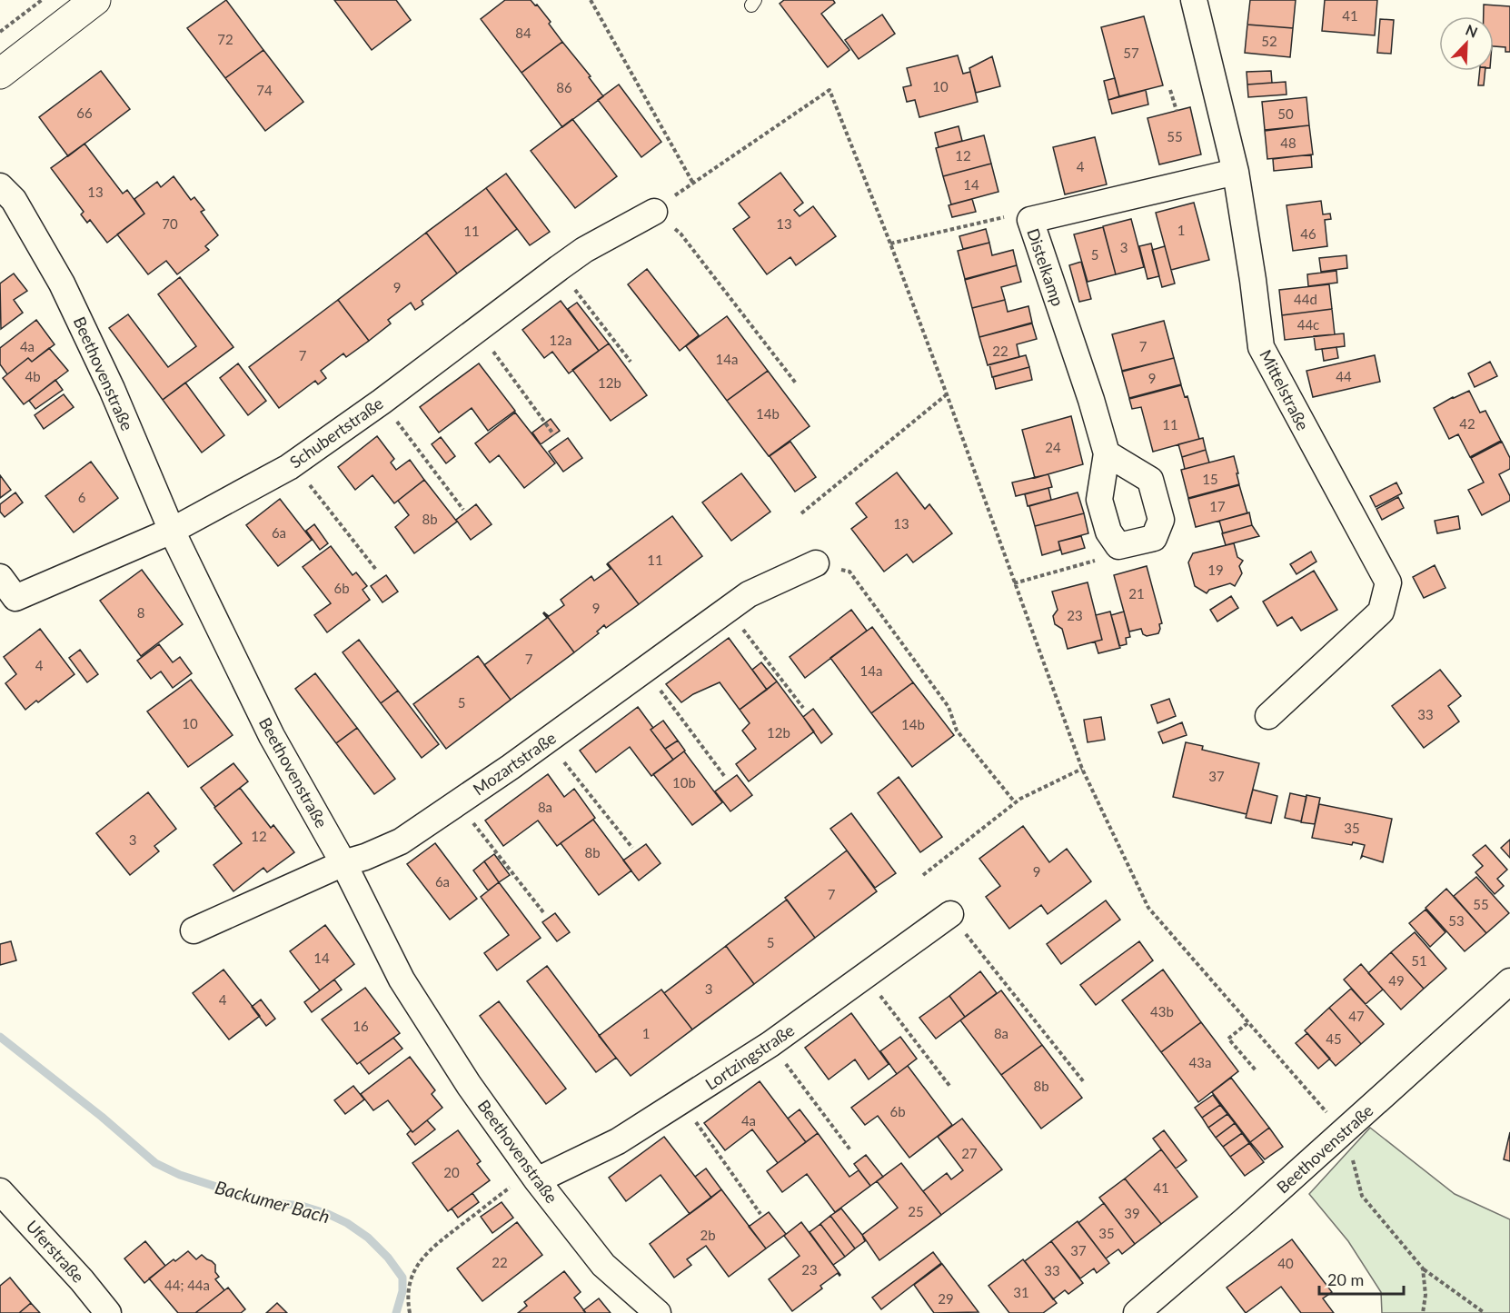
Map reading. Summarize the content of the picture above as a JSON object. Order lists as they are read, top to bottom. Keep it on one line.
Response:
{"streets":{"street":["Distelkamp","Beethovenstraße","Mittelstraße","Schubertstraße","Mozartstraße","Lortzingstraße","Uferstraße"]},"crossings":[["Distelkamp","Mittelstraße"],["Beethovenstraße","Schubertstraße"],["Beethovenstraße","Mozartstraße"],["Beethovenstraße","Lortzingstraße"]],"water":["Backumer Bach"],"house_numbers":["41","84","72","52","57","10","86","74","66","50","55","48","12","4","14","13","70","13","1","11","46","3","5","9","44d","44c","12a","4a","7","22","7","14a","4b","44","9","12b","14b","42","11","24","15","6","17","8b","13","6a","11","19","6b","21","9","8","23","7","4","14a","5","33","10","14b","12b","37","10b","8a","35","12","3","8b","9","6a","7","55","53","5","14","51","49","3","4","43b","47","16","1","8a","45","43a","8b","6b","4a","27","20","41","25","39","35","2b","37","22","40","23","33","44; 44a","31","29"],"scale_bar":"20 m","north":"top right"}
